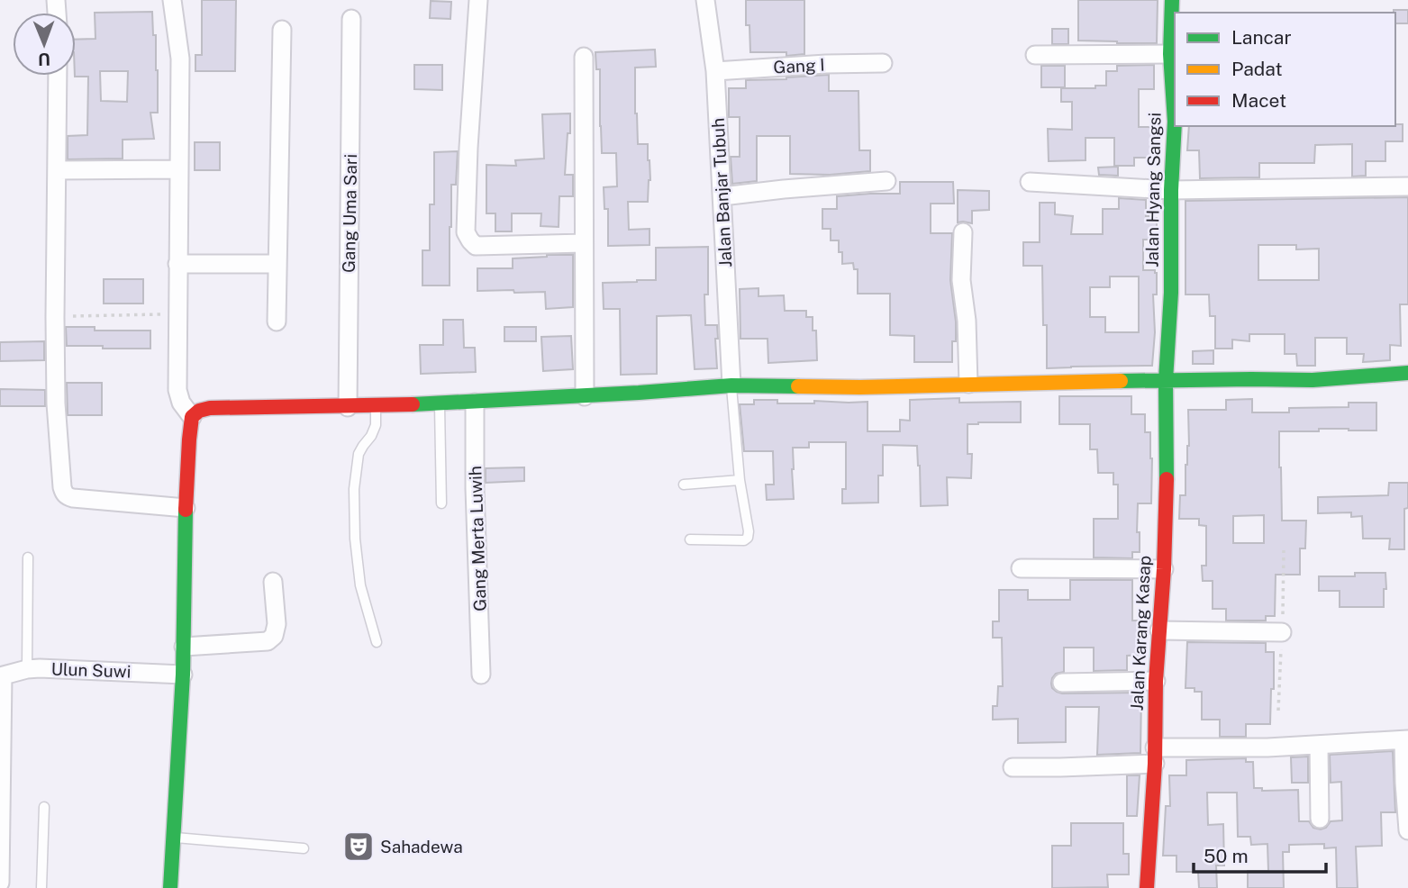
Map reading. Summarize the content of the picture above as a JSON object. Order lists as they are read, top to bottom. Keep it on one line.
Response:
{"streets":{"street":["Gang I","Jalan Hyang Sangsi","Jalan Banjar Tubuh","Gang Uma Sari","Gang Merta Luwih","Jalan Karang Kasap","Ulun Suwi"]},"crossings":[["Gang I","Jalan Banjar Tubuh"],["Jalan Hyang Sangsi","Jalan Karang Kasap"]],"places":{"theatre":["Sahadewa"]},"legend":["Lancar","Padat","Macet"],"scale_bar":"50 m","north":"bottom"}
